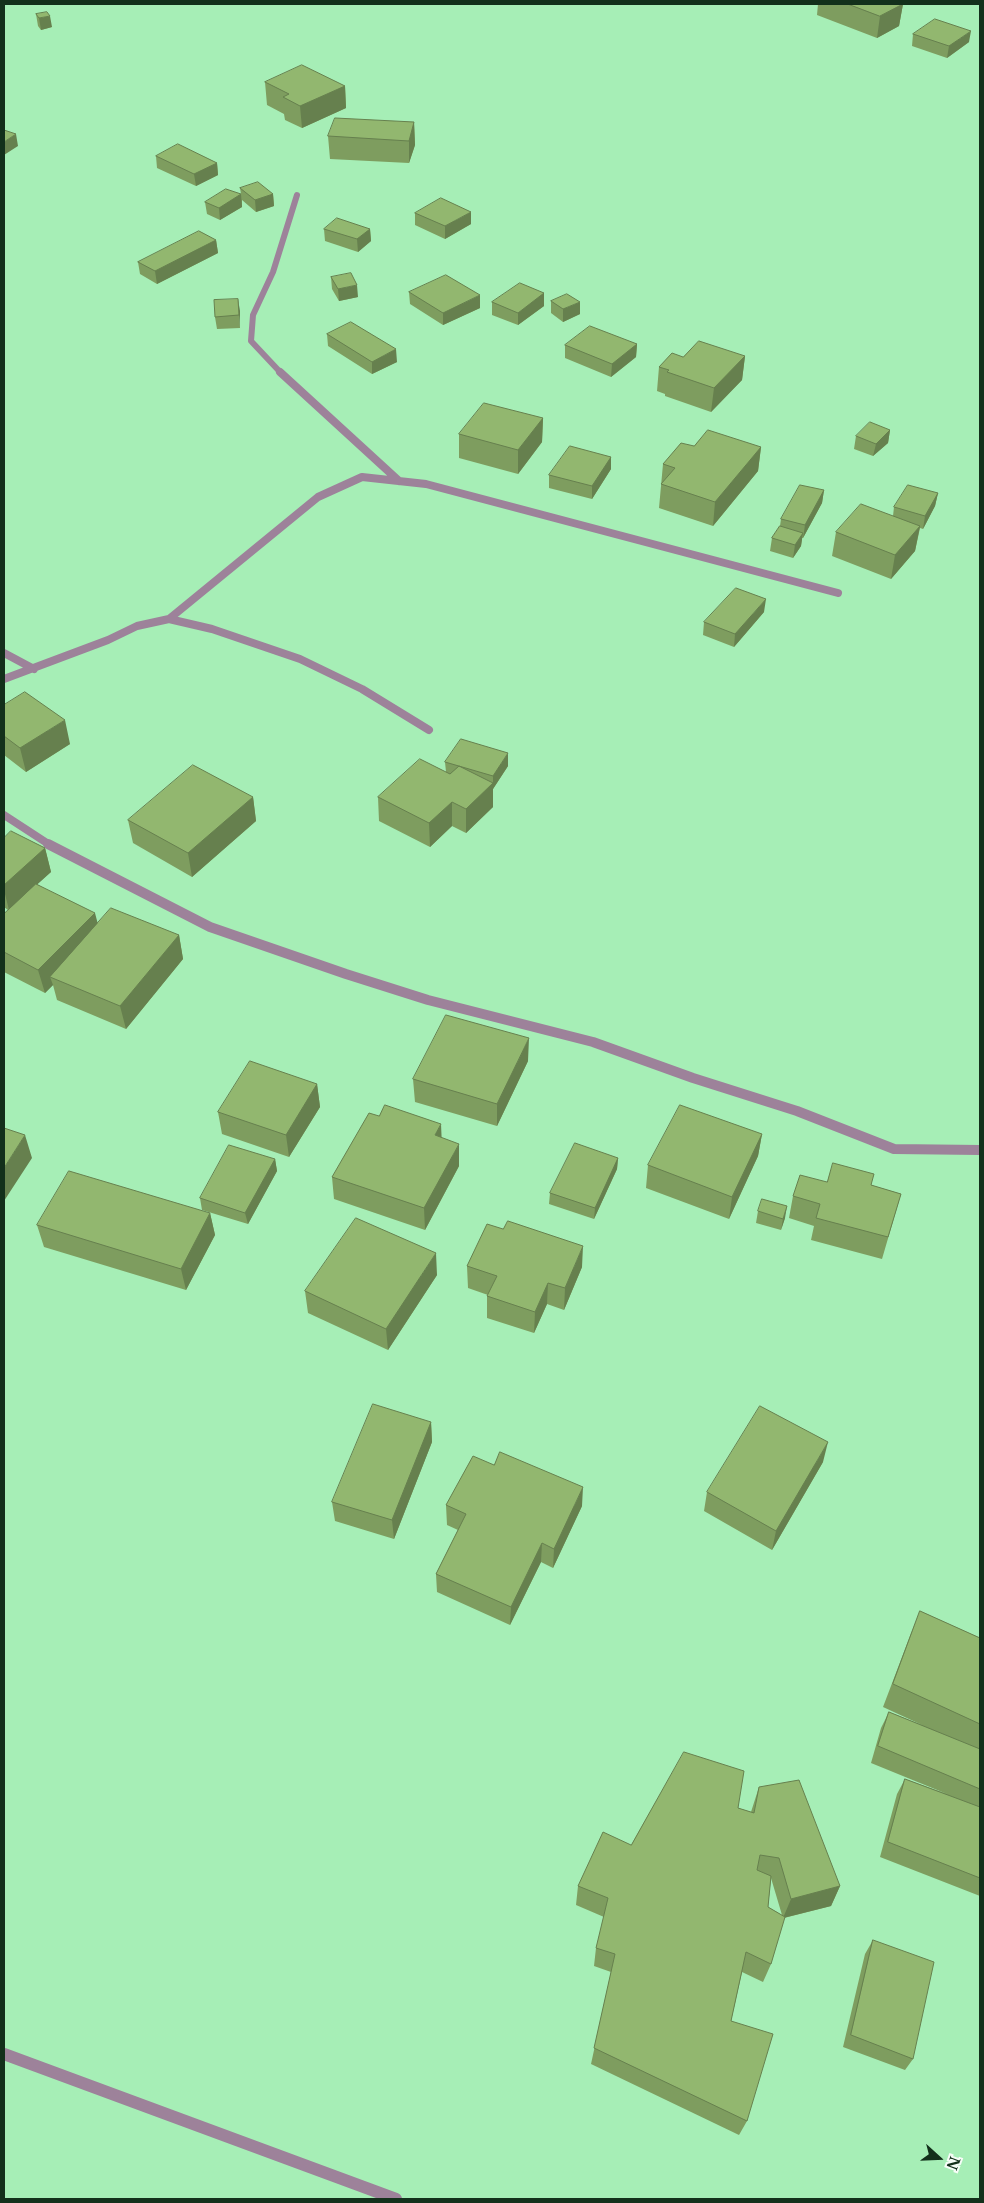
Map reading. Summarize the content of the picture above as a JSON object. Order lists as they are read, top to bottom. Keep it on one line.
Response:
{"north":"right"}
